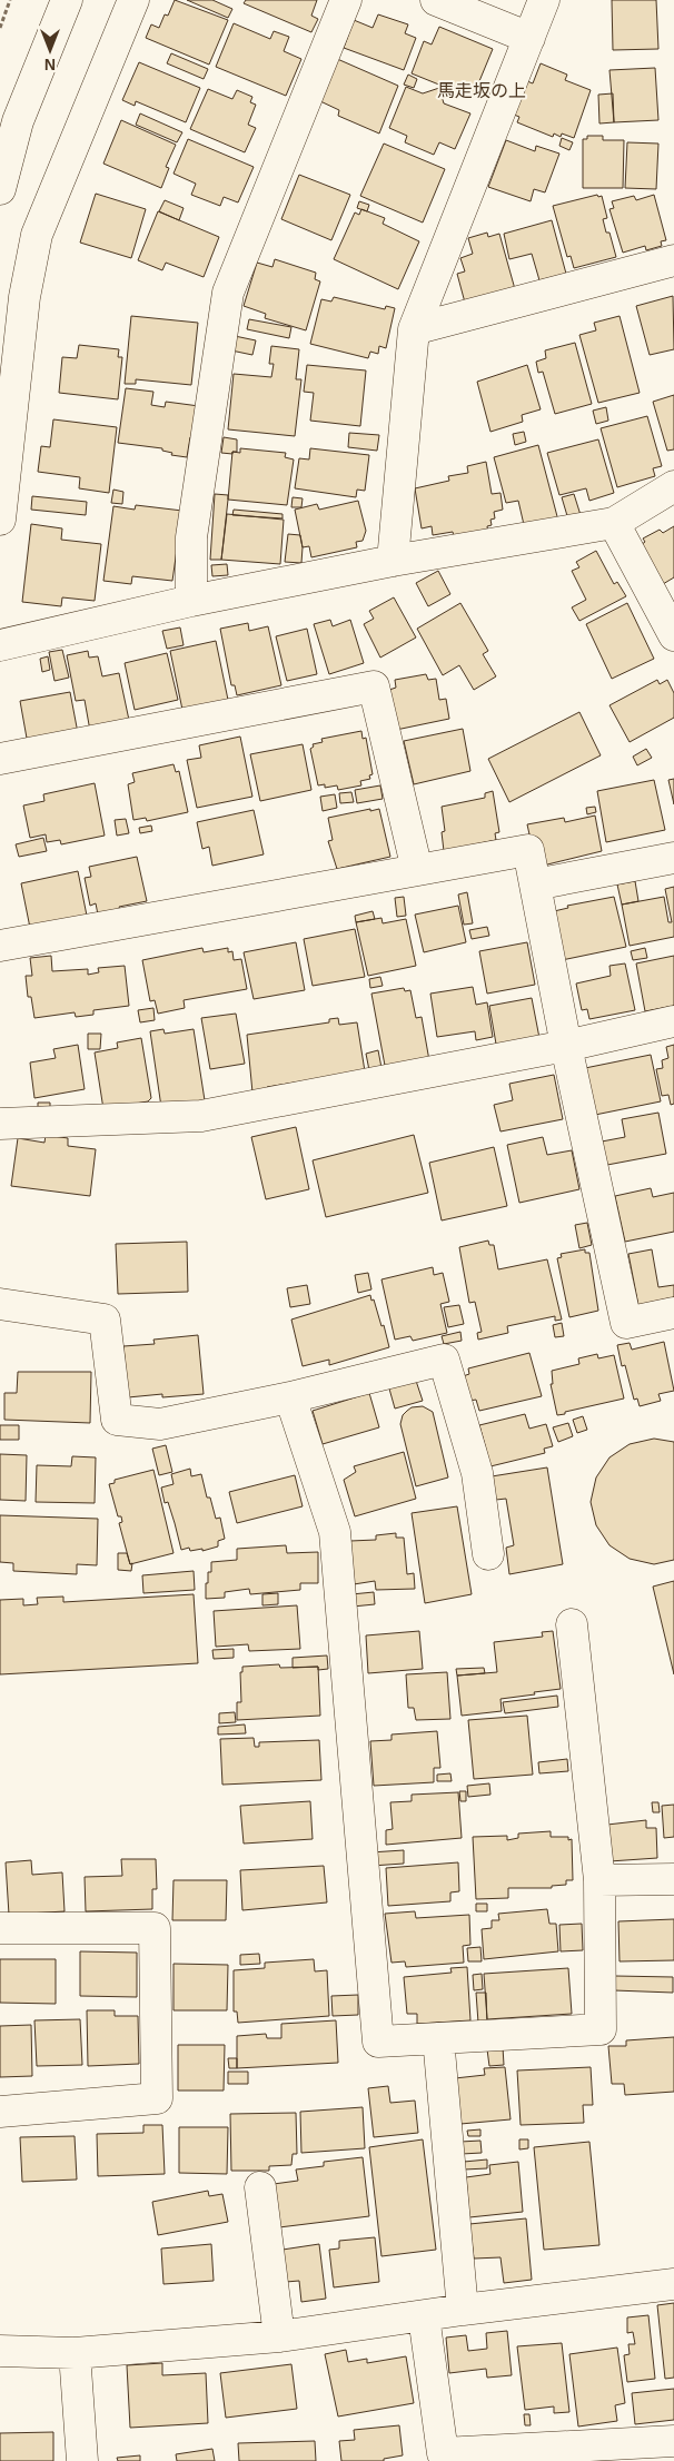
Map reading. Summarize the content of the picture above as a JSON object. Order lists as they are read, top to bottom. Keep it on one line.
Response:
{"districts":["馬走坂の上"],"north":"bottom"}
